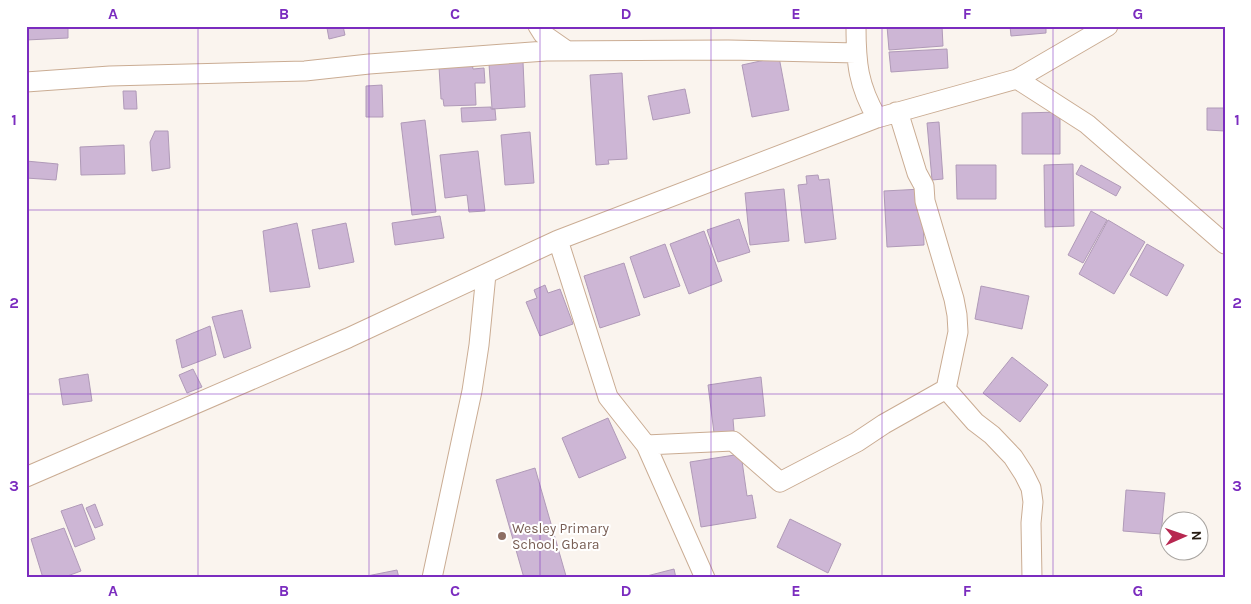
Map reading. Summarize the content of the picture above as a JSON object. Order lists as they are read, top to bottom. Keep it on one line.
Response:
{"places":["Wesley Primary School, Gbara"],"north":"right","grid":{"columns":["A","B","C","D","E","F","G"],"rows":["1","2","3"]}}
